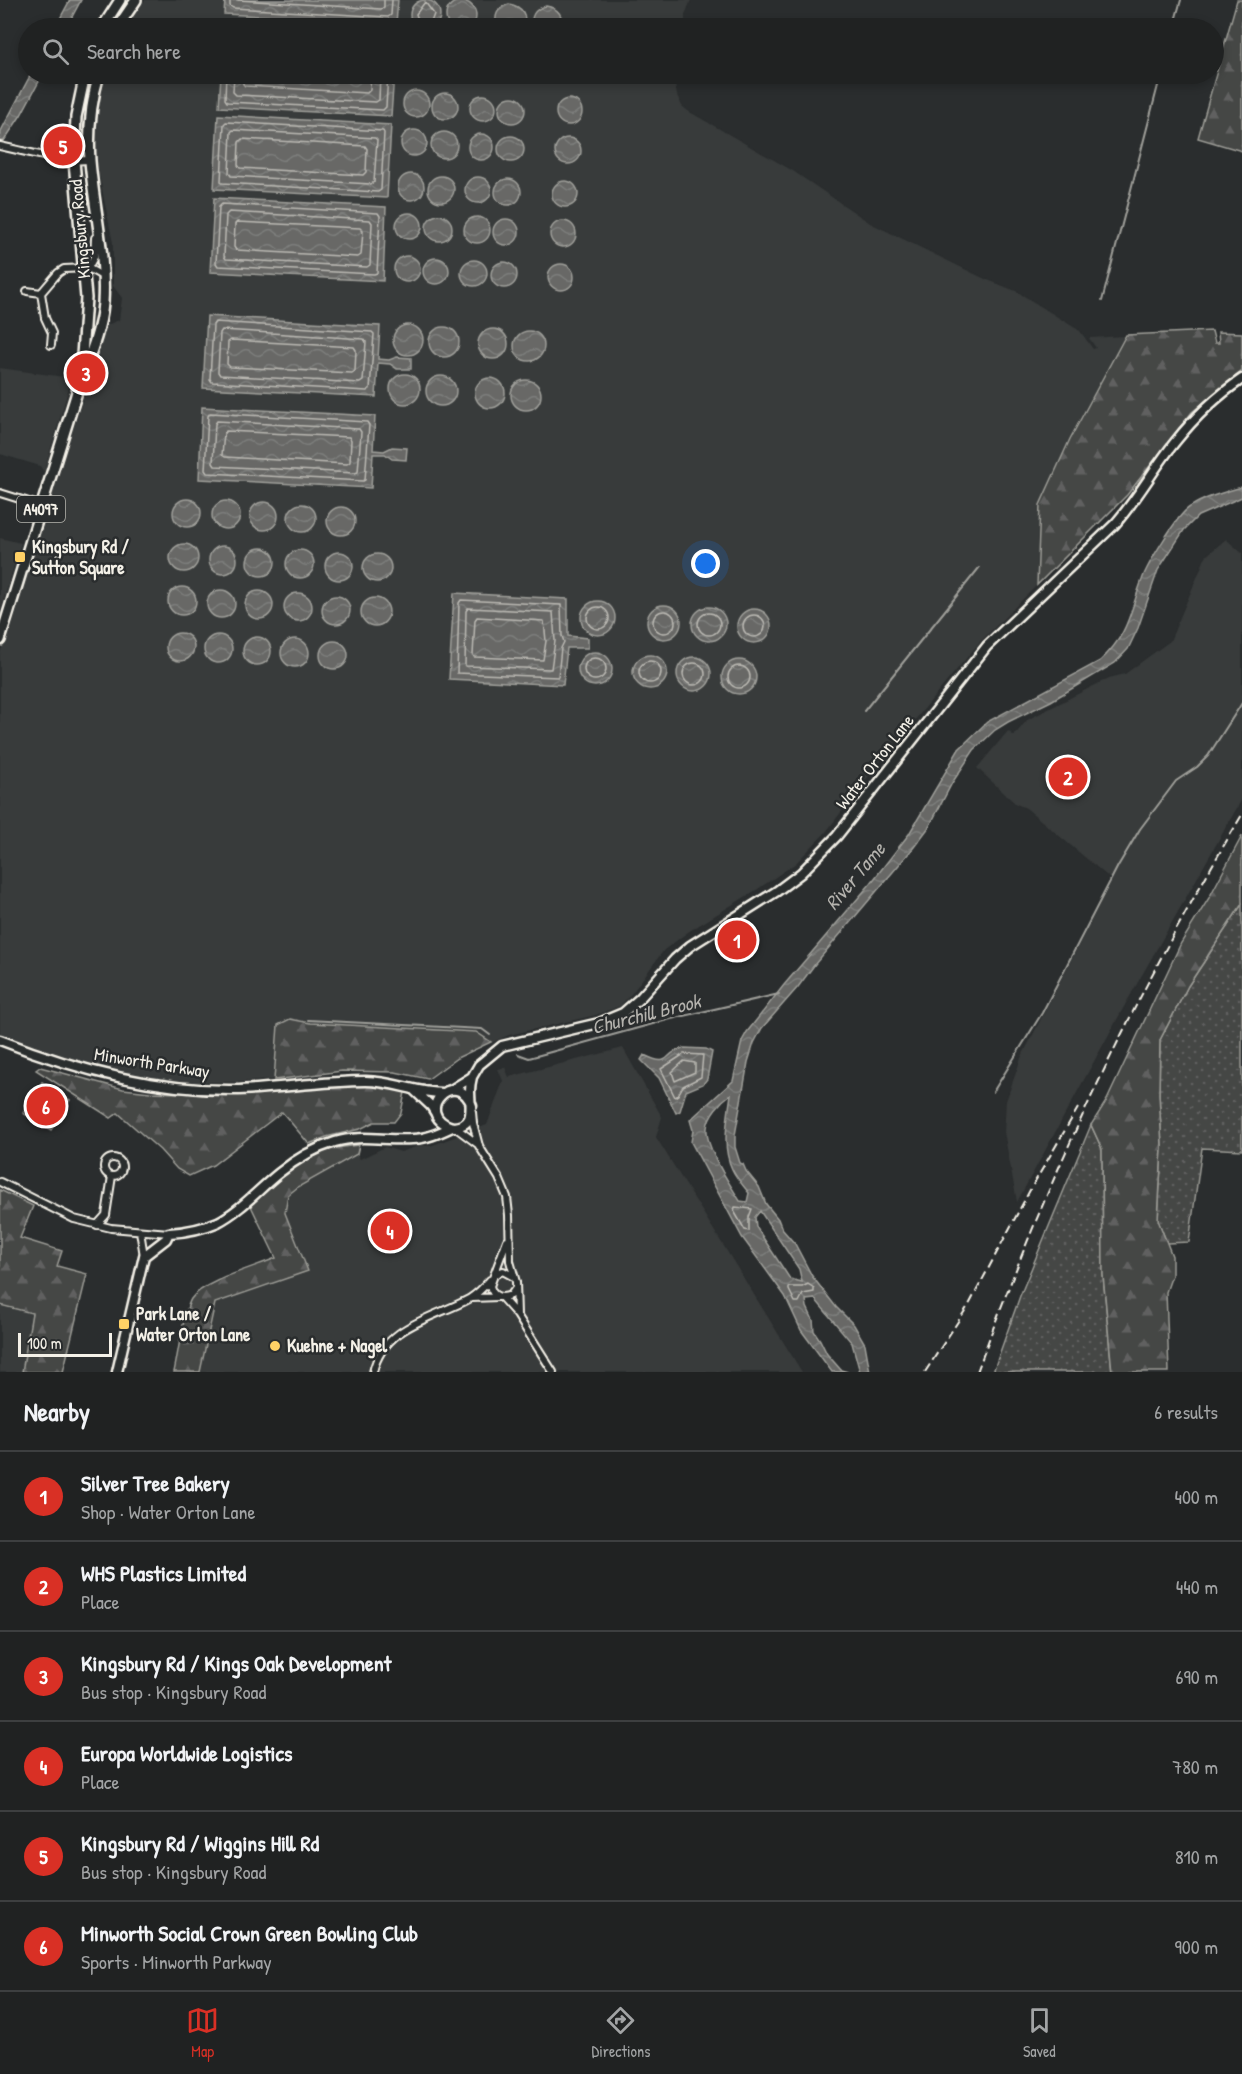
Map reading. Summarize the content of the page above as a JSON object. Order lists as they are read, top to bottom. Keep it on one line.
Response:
{"streets":{"main road":["Kingsbury Road","A4097"],"street":["Water Orton Lane","Minworth Parkway"]},"crossings":[["Water Orton Lane","Minworth Parkway"]],"water":["River Tame","Churchill Brook"],"places":{"transit":["Kingsbury Rd / Sutton Square","Park Lane / Water Orton Lane"],"other":["Kuehne + Nagel"]},"scale_bar":"100 m","page":{"search":"Search here","pins":["5","3","2","1","6","4"],"scale":"100 m","heading":["Nearby","6 results"],"list":[{"mark":"1","name":"Silver Tree Bakery","note":"Shop · Water Orton Lane","value":"400 m"},{"mark":"2","name":"WHS Plastics Limited","note":"Place","value":"440 m"},{"mark":"3","name":"Kingsbury Rd / Kings Oak Development","note":"Bus stop · Kingsbury Road","value":"690 m"},{"mark":"4","name":"Europa Worldwide Logistics","note":"Place","value":"780 m"},{"mark":"5","name":"Kingsbury Rd / Wiggins Hill Rd","note":"Bus stop · Kingsbury Road","value":"810 m"},{"mark":"6","name":"Minworth Social Crown Green Bowling Club","note":"Sports · Minworth Parkway","value":"900 m"}],"nav":["Map","Directions","Saved"]}}
